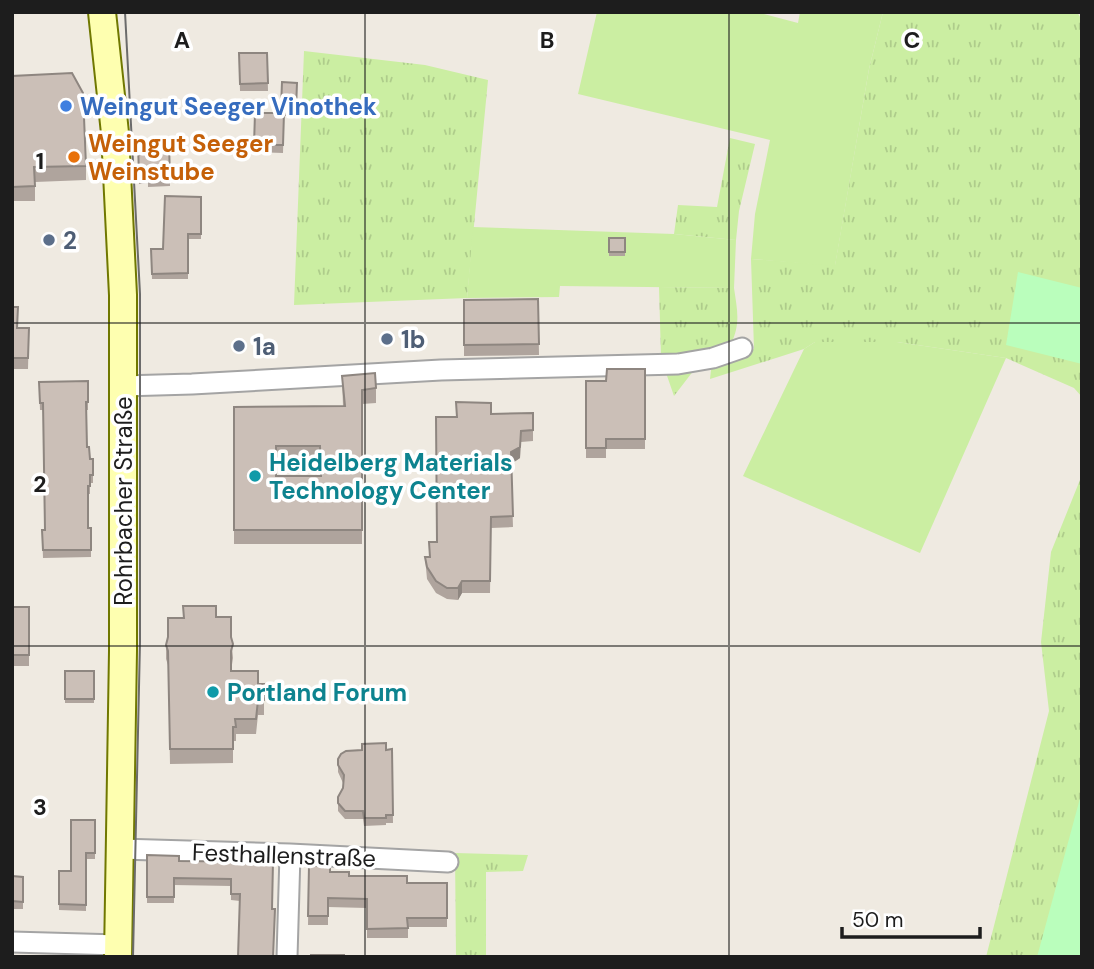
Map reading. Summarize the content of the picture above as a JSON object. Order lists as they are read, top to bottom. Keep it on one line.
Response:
{"streets":{"main road":["Rohrbacher Straße"],"street":["Festhallenstraße"]},"crossings":[["Rohrbacher Straße","Festhallenstraße"]],"places":["Weingut Seeger Vinothek","Weingut Seeger Weinstube","2","1b","1a","Heidelberg Materials Technology Center","Portland Forum"],"scale_bar":"50 m","grid":{"columns":["A","B","C"],"rows":["1","2","3"]}}
